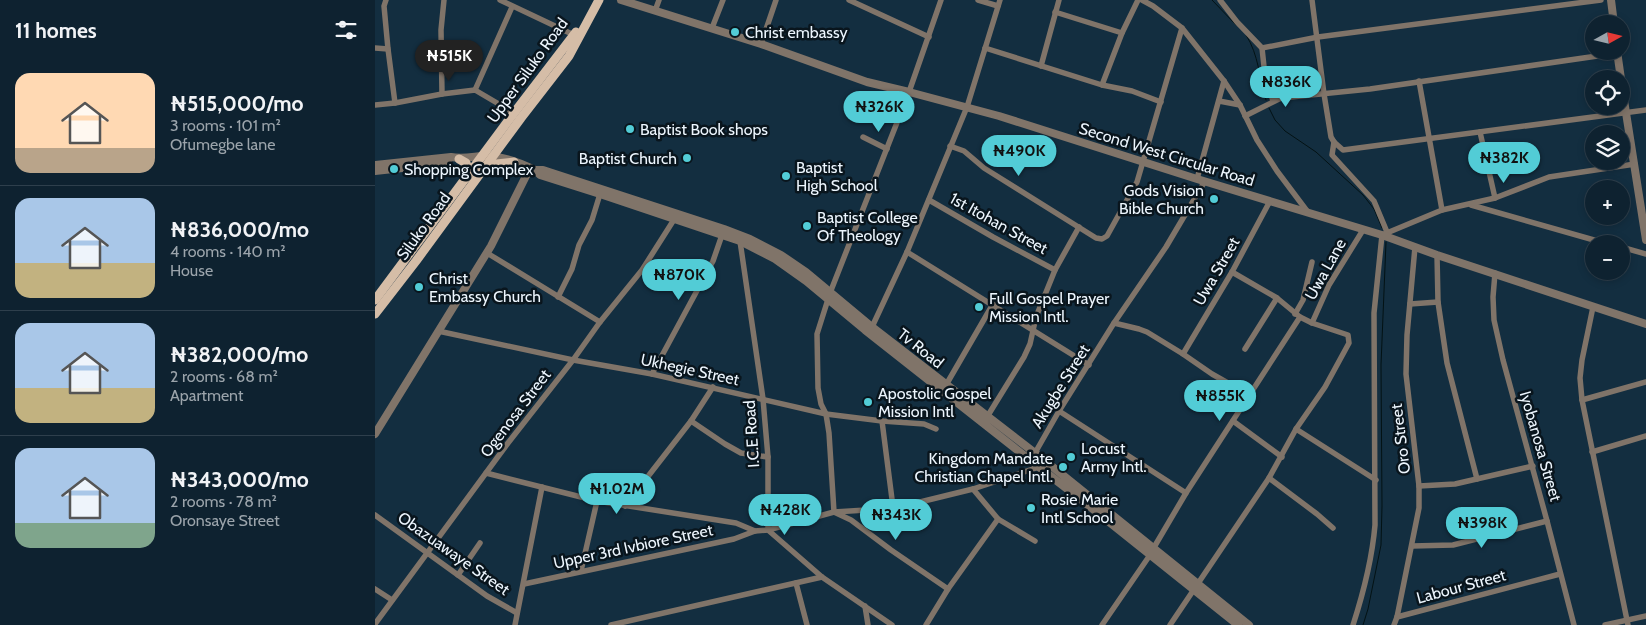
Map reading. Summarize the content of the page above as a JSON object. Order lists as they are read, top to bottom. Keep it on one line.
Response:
{"streets":{"main road":["Upper Siluko Road","Siluko Road"],"street":["Second West Circular Road","1st Itohan Street","Uwa Lane","Uwa Street","Tv Road","Ukhegie Street","Akugbe Street","Ogenosa Street","I.C.E Road","Oro Street","Iyobanosa Street","Upper 3rd Ivbiore Street","Obazuawaye Street","Labour Street"]},"crossings":[["Upper Siluko Road","Siluko Road"],["Upper Siluko Road","Tv Road"],["Second West Circular Road","Uwa Lane"],["Second West Circular Road","Uwa Street"],["Second West Circular Road","Akugbe Street"],["Second West Circular Road","Oro Street"],["Second West Circular Road","Iyobanosa Street"],["Siluko Road","Tv Road"],["Tv Road","Akugbe Street"],["Tv Road","Ogenosa Street"],["Tv Road","I.C.E Road"],["Tv Road","Upper 3rd Ivbiore Street"],["Ukhegie Street","Ogenosa Street"],["Ukhegie Street","I.C.E Road"],["Ogenosa Street","Obazuawaye Street"],["I.C.E Road","Upper 3rd Ivbiore Street"],["Oro Street","Labour Street"],["Iyobanosa Street","Labour Street"]],"places":["Christ embassy","Baptist Book shops","Baptist Church","Shopping Complex","Baptist High School","Gods Vision Bible Church","Baptist College Of Theology","Christ Embassy Church","Full Gospel Prayer Mission Intl.","Apostolic Gospel Mission Intl","Locust Army Intl.","Kingdom Mandate Christian Chapel Intl.","Rosie Marie Intl School"],"north":"right","page":{"heading":"11 homes","map_buttons":["+","−"],"price":["₦515K","₦836K","₦326K","₦490K","₦382K","₦870K","₦855K","₦1.02M","₦428K","₦343K","₦398K"],"list":[{"name":"₦515,000/mo","note":"3 rooms · 101 m² · Ofumegbe lane"},{"name":"₦836,000/mo","note":"4 rooms · 140 m² · House"},{"name":"₦382,000/mo","note":"2 rooms · 68 m² · Apartment"},{"name":"₦343,000/mo","note":"2 rooms · 78 m² · Oronsaye Street"}]}}
